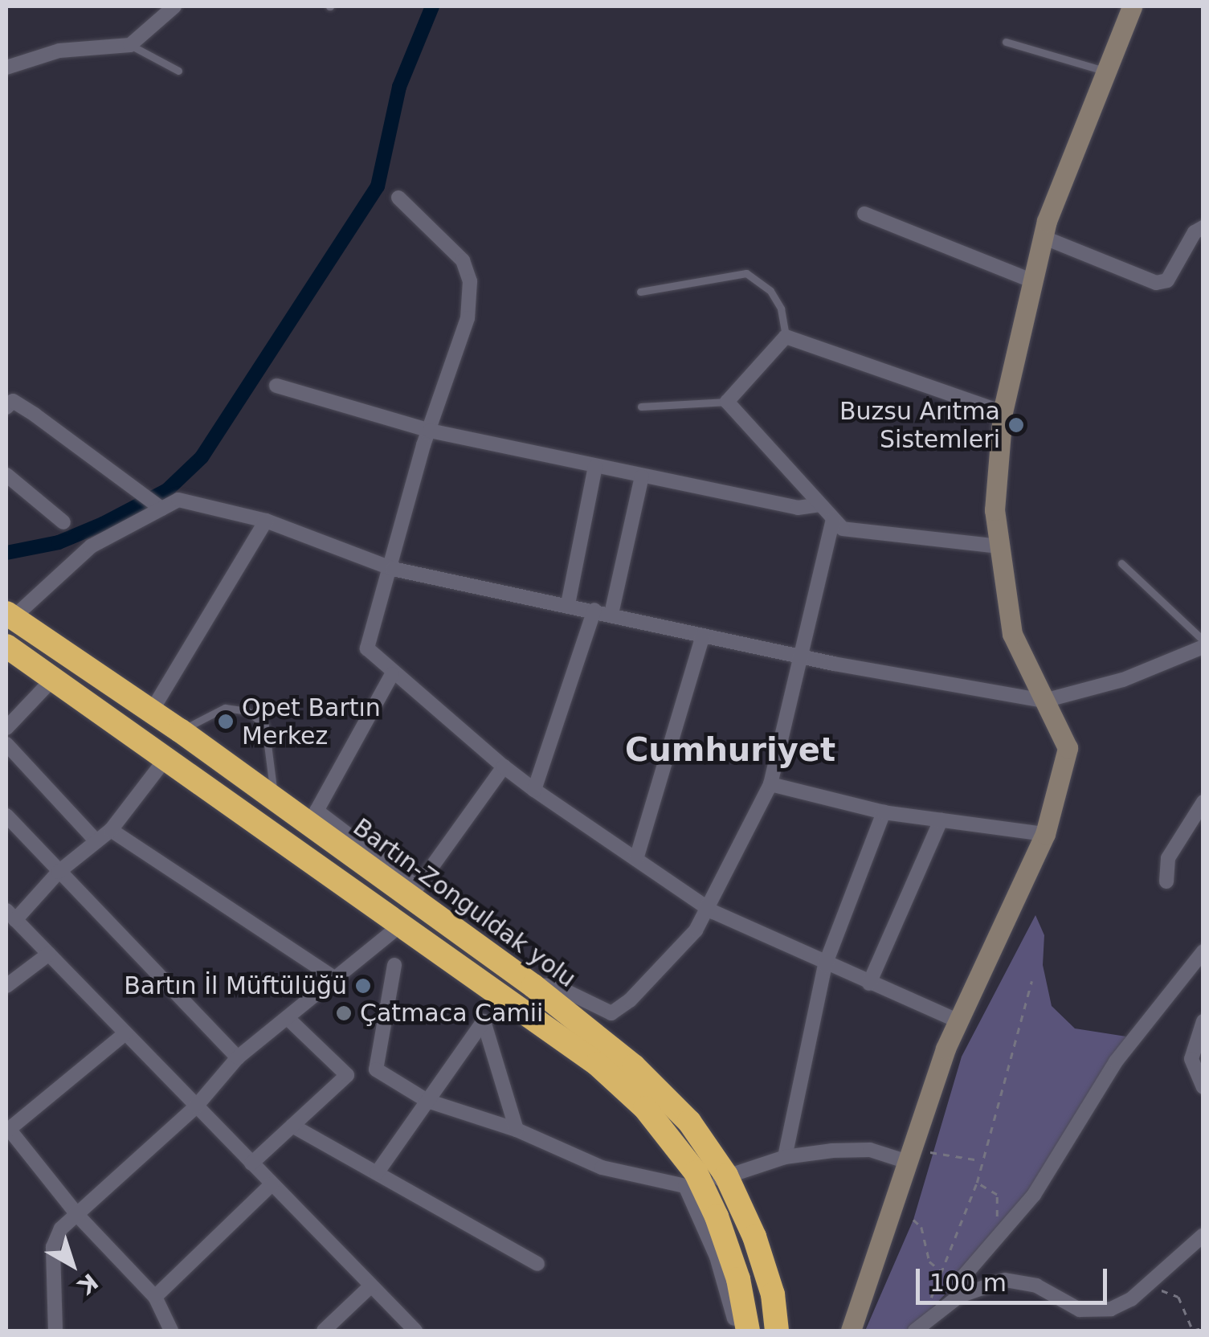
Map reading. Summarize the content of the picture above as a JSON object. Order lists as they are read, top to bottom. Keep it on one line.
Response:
{"streets":{"highway":["Bartın-Zonguldak yolu"]},"districts":["Cumhuriyet"],"places":["Buzsu Arıtma Sistemleri","Opet Bartın Merkez","Bartın İl Müftülüğü","Çatmaca Camii"],"scale_bar":"100 m","north":"bottom right"}
